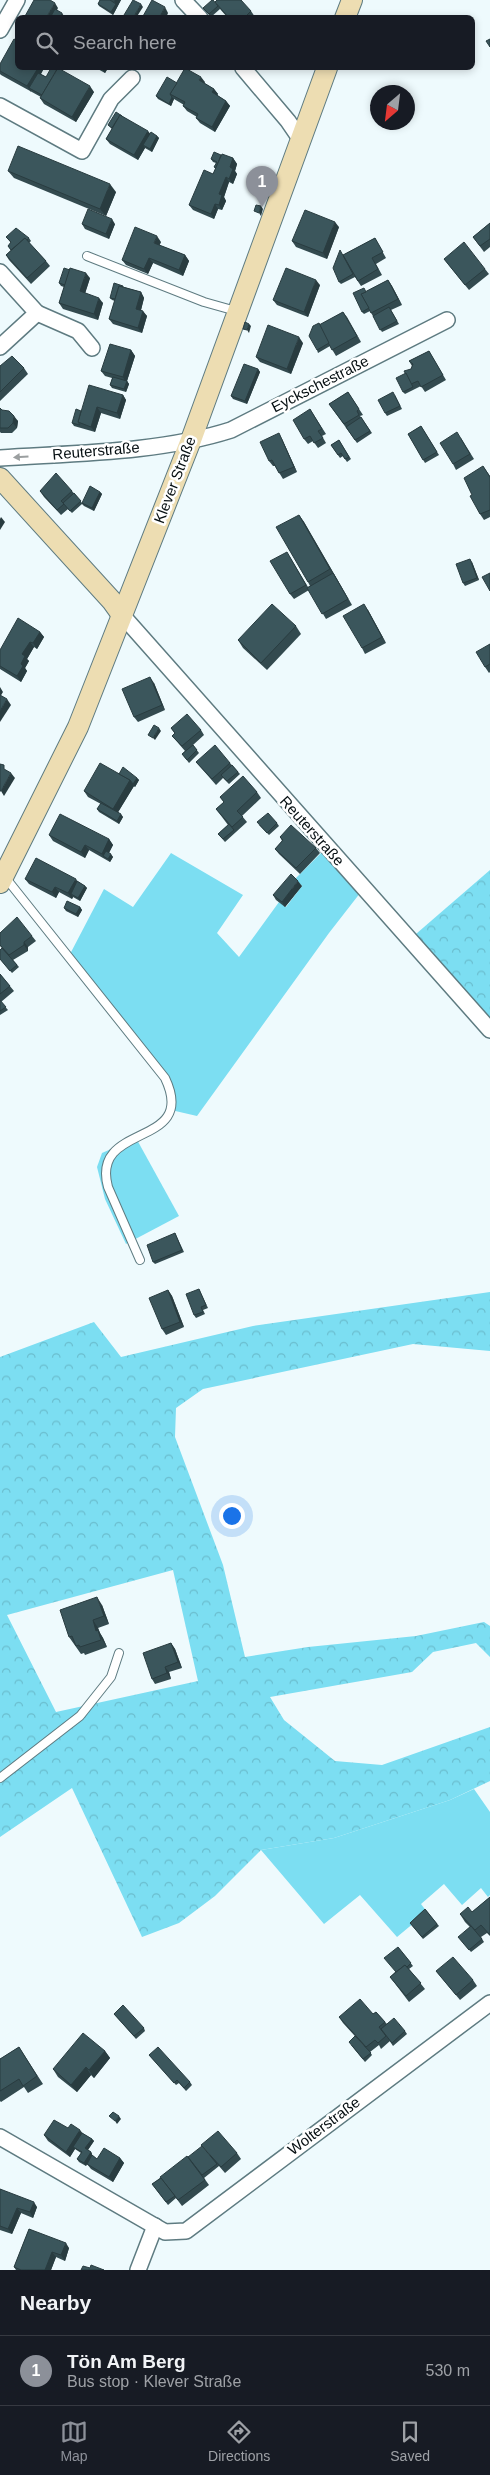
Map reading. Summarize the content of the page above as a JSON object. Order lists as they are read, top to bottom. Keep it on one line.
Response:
{"streets":{"street":["Eyckschestraße","Reuterstraße","Klever Straße","Wolterstraße"]},"crossings":[["Eyckschestraße","Reuterstraße"],["Eyckschestraße","Klever Straße"],["Reuterstraße","Klever Straße"]],"north":"bottom left","page":{"search":"Search here","pins":"1","heading":"Nearby","list":[{"mark":"1","name":"Tön Am Berg","note":"Bus stop · Klever Straße","value":"530 m"}],"nav":["Map","Directions","Saved"]}}
